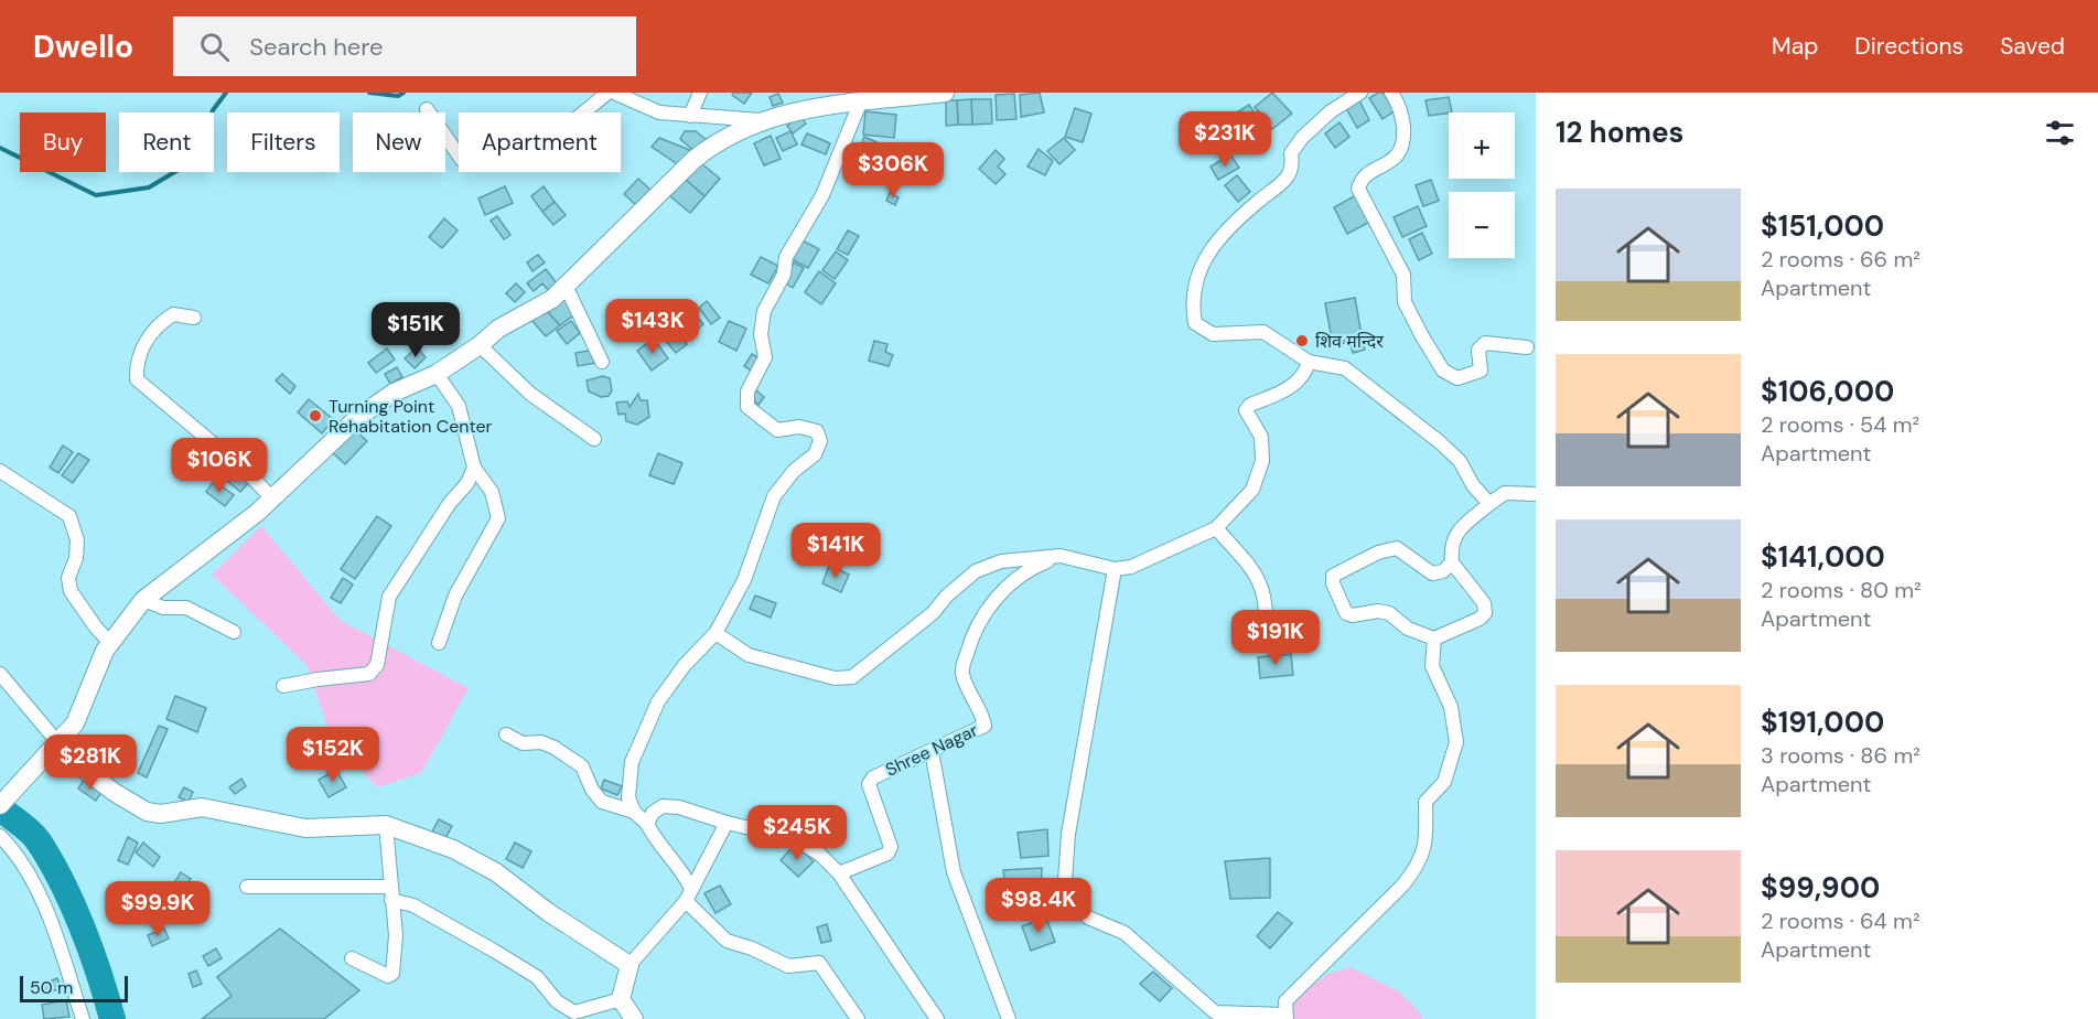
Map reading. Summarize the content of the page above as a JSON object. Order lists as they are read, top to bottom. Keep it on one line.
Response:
{"streets":{"street":["Shree Nagar"]},"places":["शिव मन्दिर","Turning Point Rehabitation Center"],"scale_bar":"50 m","page":{"header":"Dwello","search":"Search here","nav":["Map","Directions","Saved"],"heading":"12 homes","price":["$231K","$306K","$143K","$151K","$106K","$141K","$191K","$152K","$281K","$245K","$98.4K","$99.9K"],"map_buttons":["+","−"],"chip":["Buy","Rent","Filters","New","Apartment"],"list":[{"name":"$151,000","note":"2 rooms · 66 m² · Apartment"},{"name":"$106,000","note":"2 rooms · 54 m² · Apartment"},{"name":"$141,000","note":"2 rooms · 80 m² · Apartment"},{"name":"$191,000","note":"3 rooms · 86 m² · Apartment"},{"name":"$99,900","note":"2 rooms · 64 m² · Apartment"}],"scale":"50 m"}}
